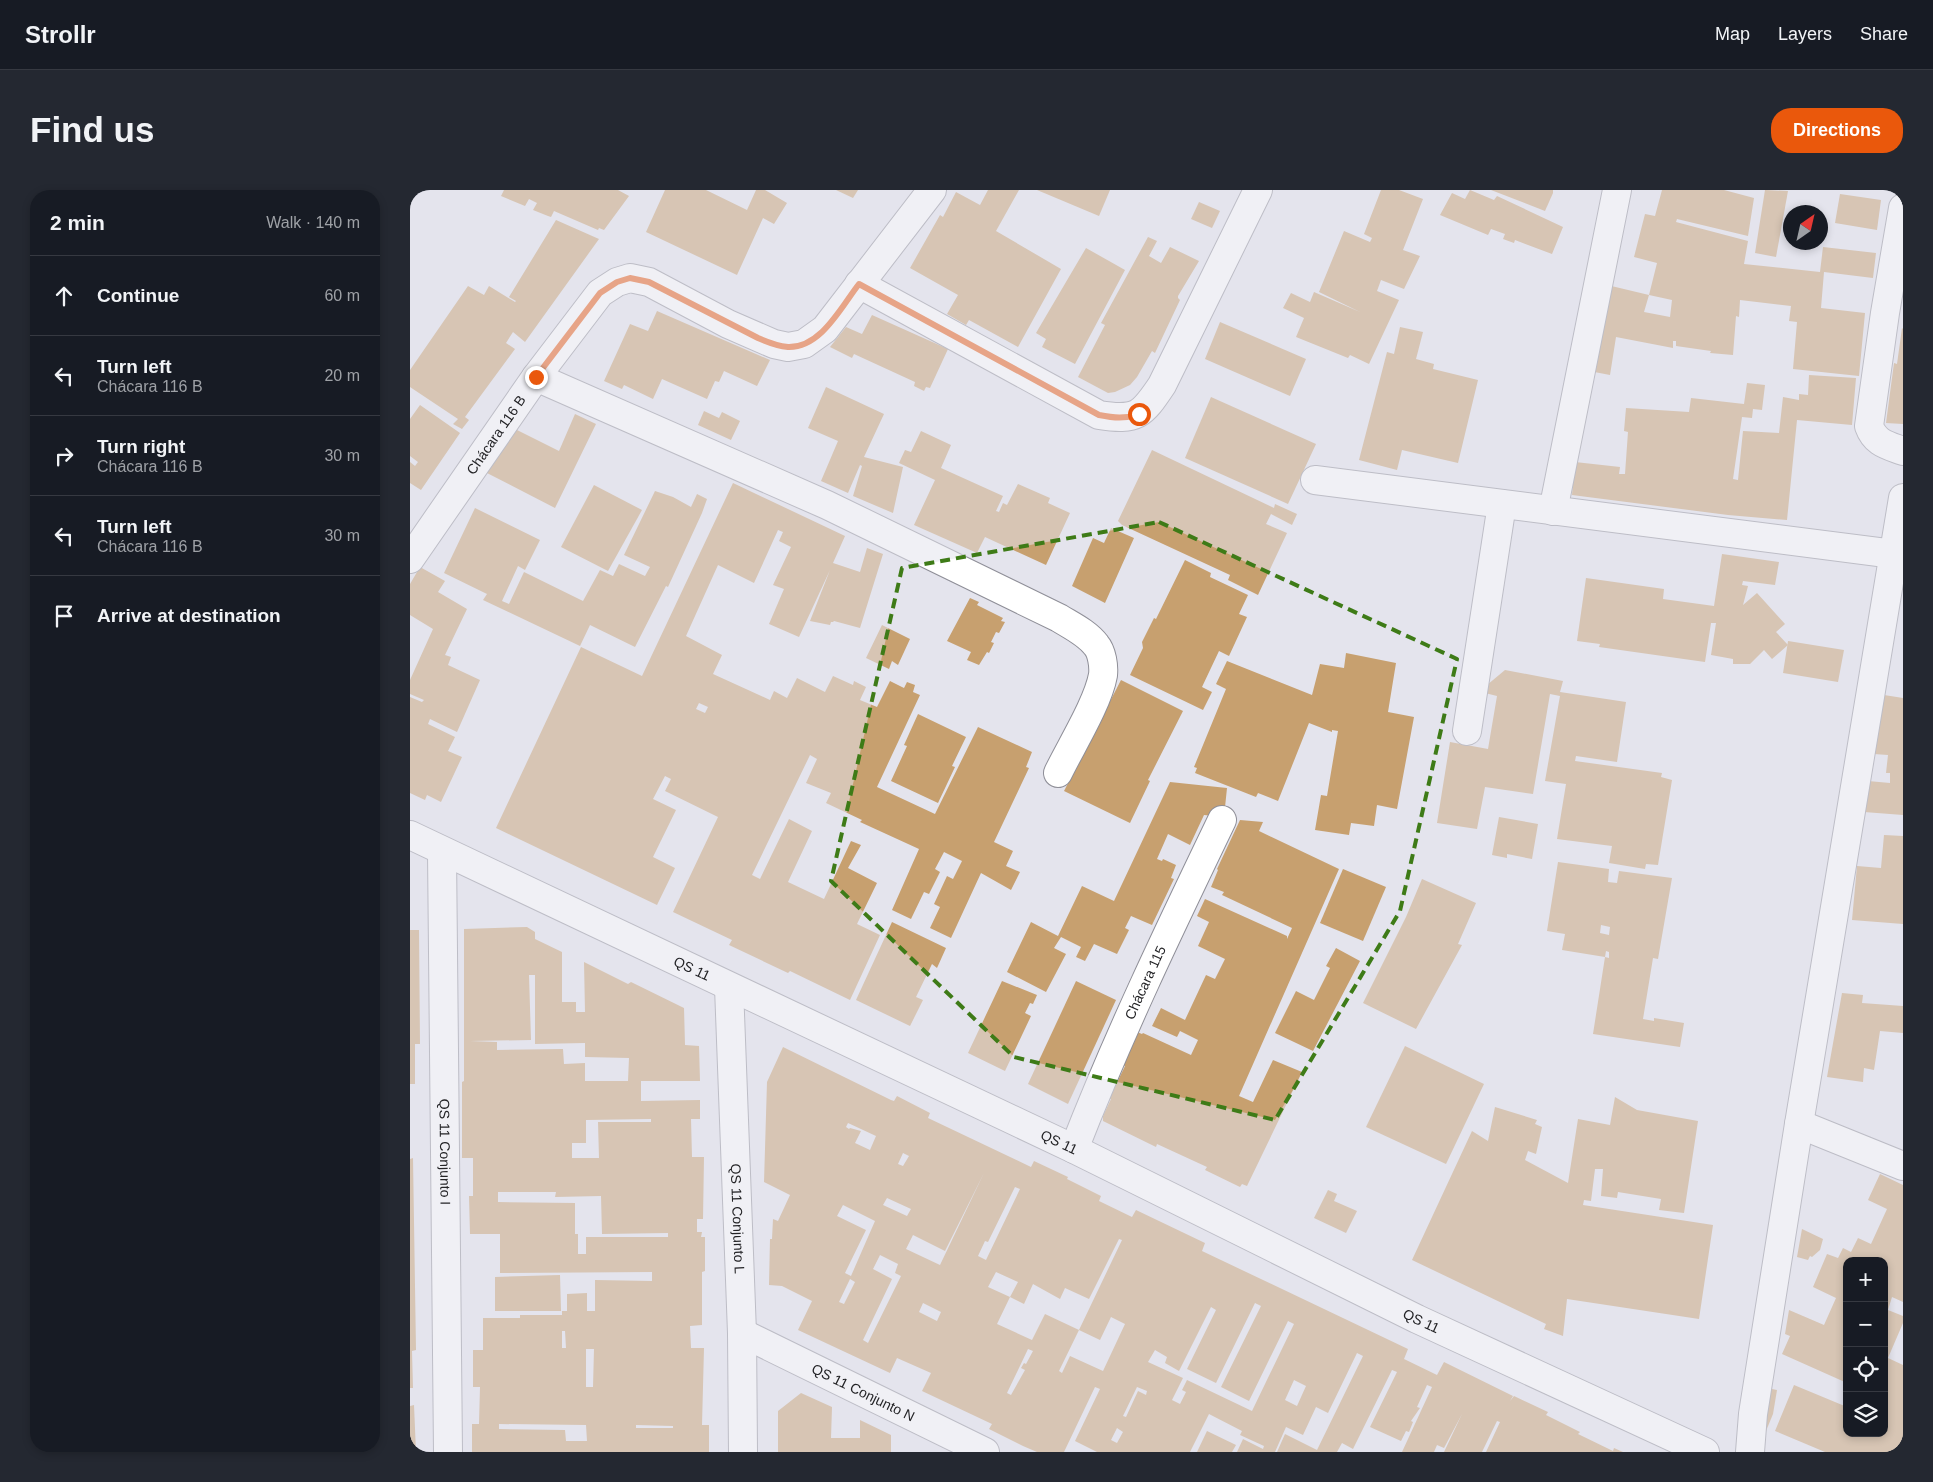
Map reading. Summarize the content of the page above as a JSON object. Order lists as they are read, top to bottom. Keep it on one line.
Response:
{"streets":{"street":["Chácara 116 B","QS 11","Chácara 115","QS 11 Conjunto I","QS 11 Conjunto L","QS 11 Conjunto N"]},"crossings":[["QS 11","Chácara 115"],["QS 11","QS 11 Conjunto I"],["QS 11","QS 11 Conjunto L"],["QS 11 Conjunto L","QS 11 Conjunto N"]],"north":"top right","page":{"header":"Strollr","nav":["Map","Layers","Share"],"buttons":"Directions","title":"Find us","heading":["2 min","Walk · 140 m"],"list":[["Continue","60 m"],["Turn left","Chácara 116 B","20 m"],["Turn right","Chácara 116 B","30 m"],["Turn left","Chácara 116 B","30 m"],"Arrive at destination"],"map_buttons":["+","−"]}}
